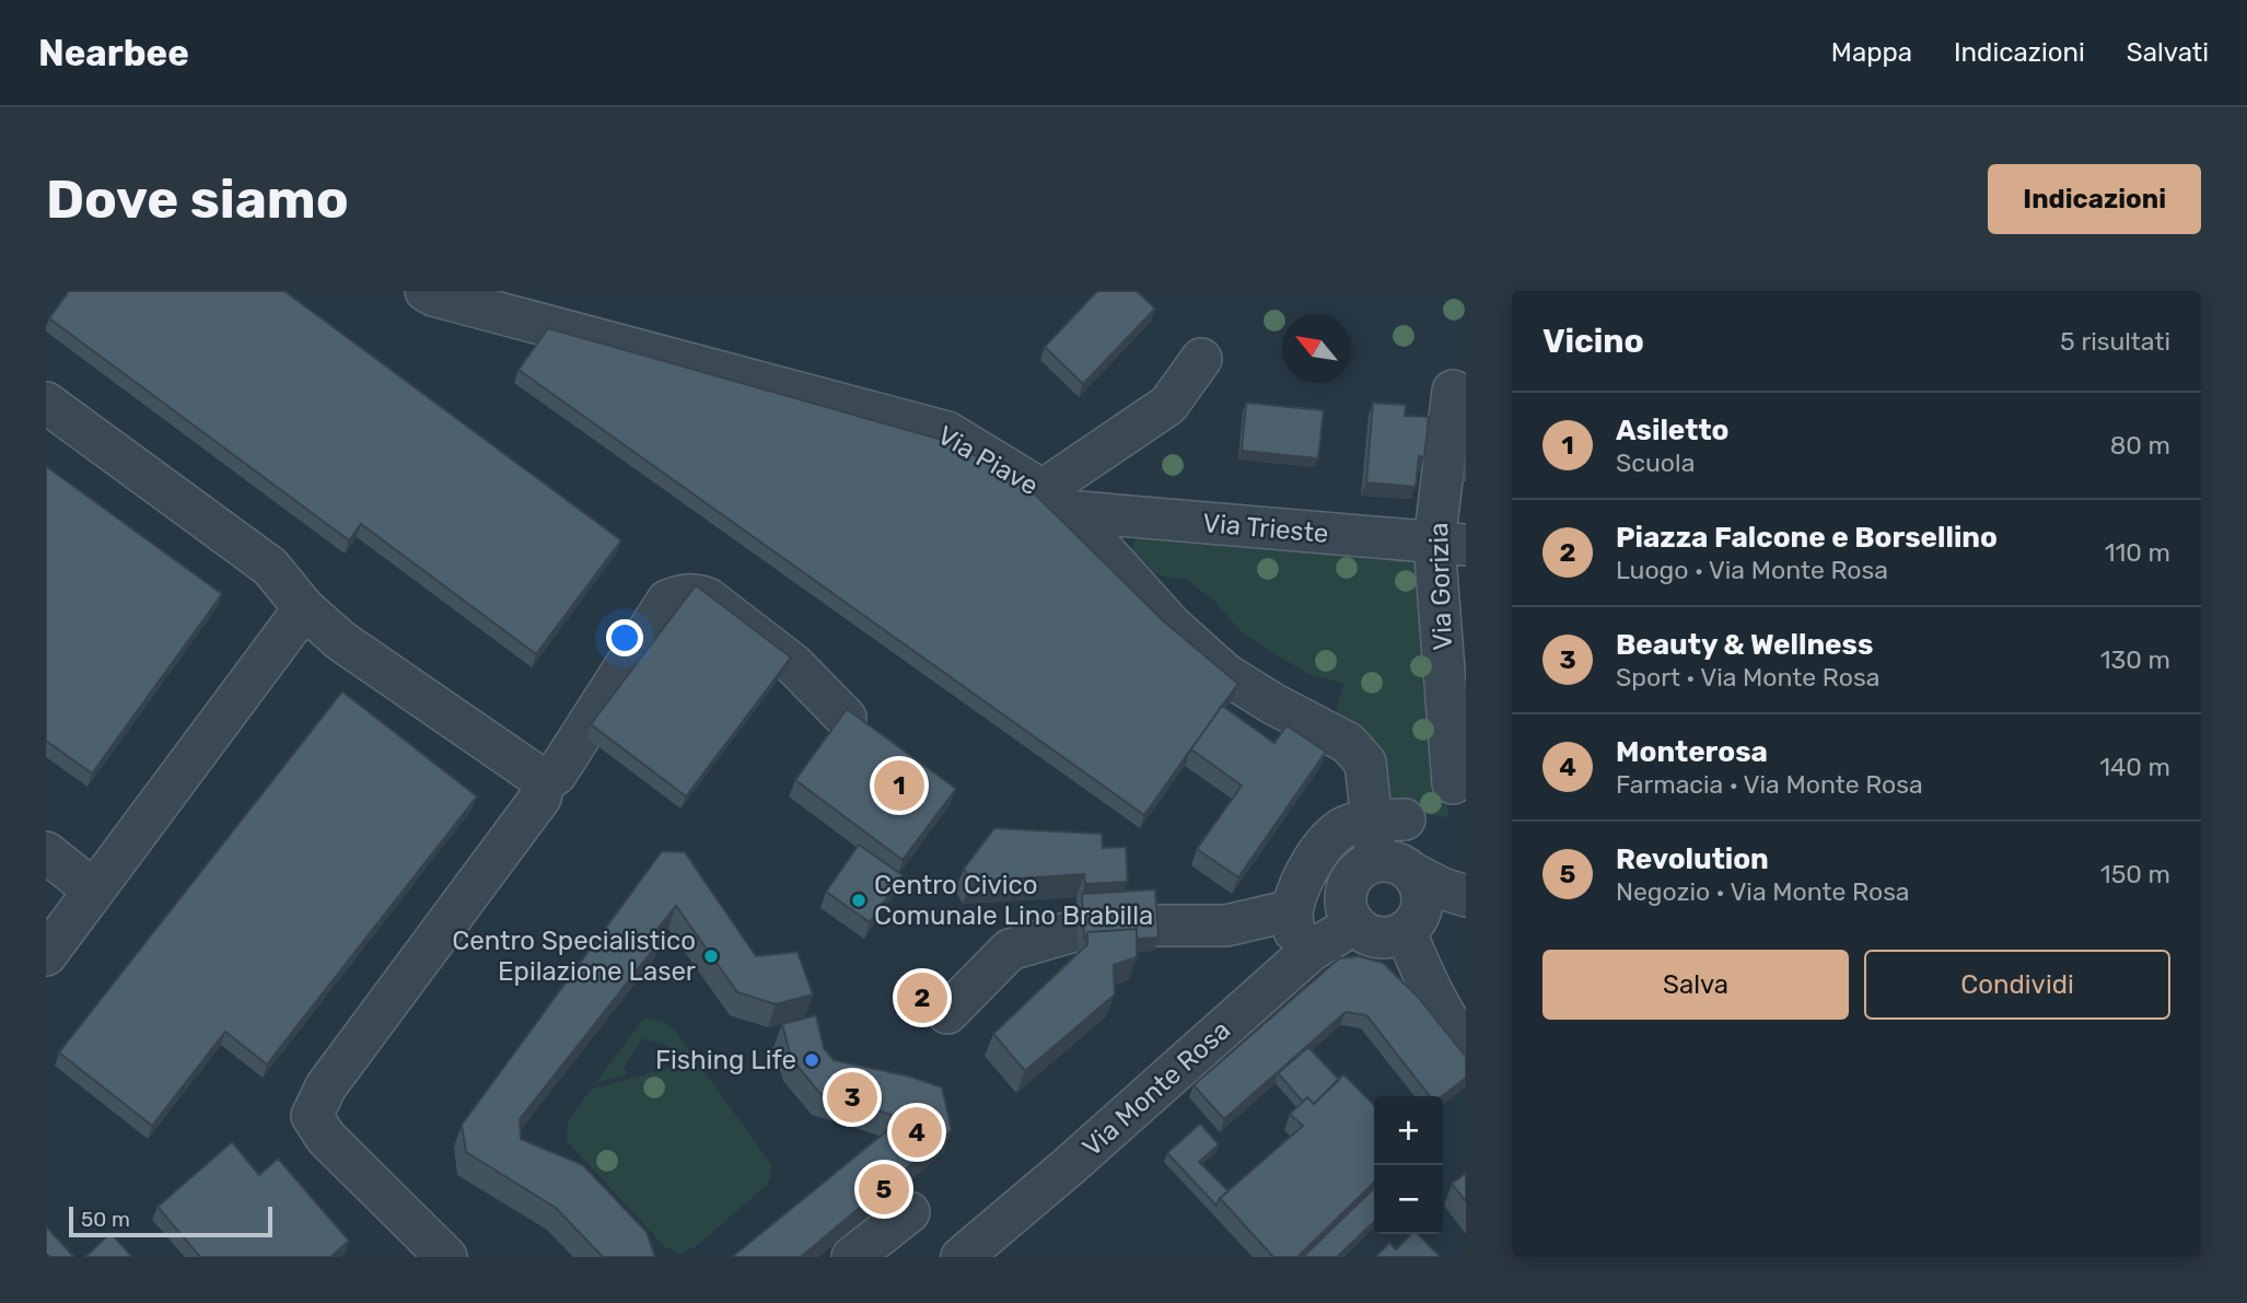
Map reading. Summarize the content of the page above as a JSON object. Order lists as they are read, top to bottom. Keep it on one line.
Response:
{"streets":{"street":["Via Piave","Via Trieste","Via Gorizia","Via Monte Rosa"]},"crossings":[["Via Piave","Via Trieste"],["Via Piave","Via Monte Rosa"],["Via Trieste","Via Gorizia"]],"places":["Centro Civico Comunale Lino Brabilla","Centro Specialistico Epilazione Laser","Fishing Life"],"scale_bar":"50 m","north":"top left","page":{"header":"Nearbee","nav":["Mappa","Indicazioni","Salvati"],"buttons":["Indicazioni",["Salva","Condividi"]],"title":"Dove siamo","heading":["Vicino","5 risultati"],"list":[{"mark":"1","name":"Asiletto","note":"Scuola","value":"80 m"},{"mark":"2","name":"Piazza Falcone e Borsellino","note":"Luogo · Via Monte Rosa","value":"110 m"},{"mark":"3","name":"Beauty & Wellness","note":"Sport · Via Monte Rosa","value":"130 m"},{"mark":"4","name":"Monterosa","note":"Farmacia · Via Monte Rosa","value":"140 m"},{"mark":"5","name":"Revolution","note":"Negozio · Via Monte Rosa","value":"150 m"}],"pins":["1","2","3","4","5"],"map_buttons":["+","−"],"scale":"50 m"}}
